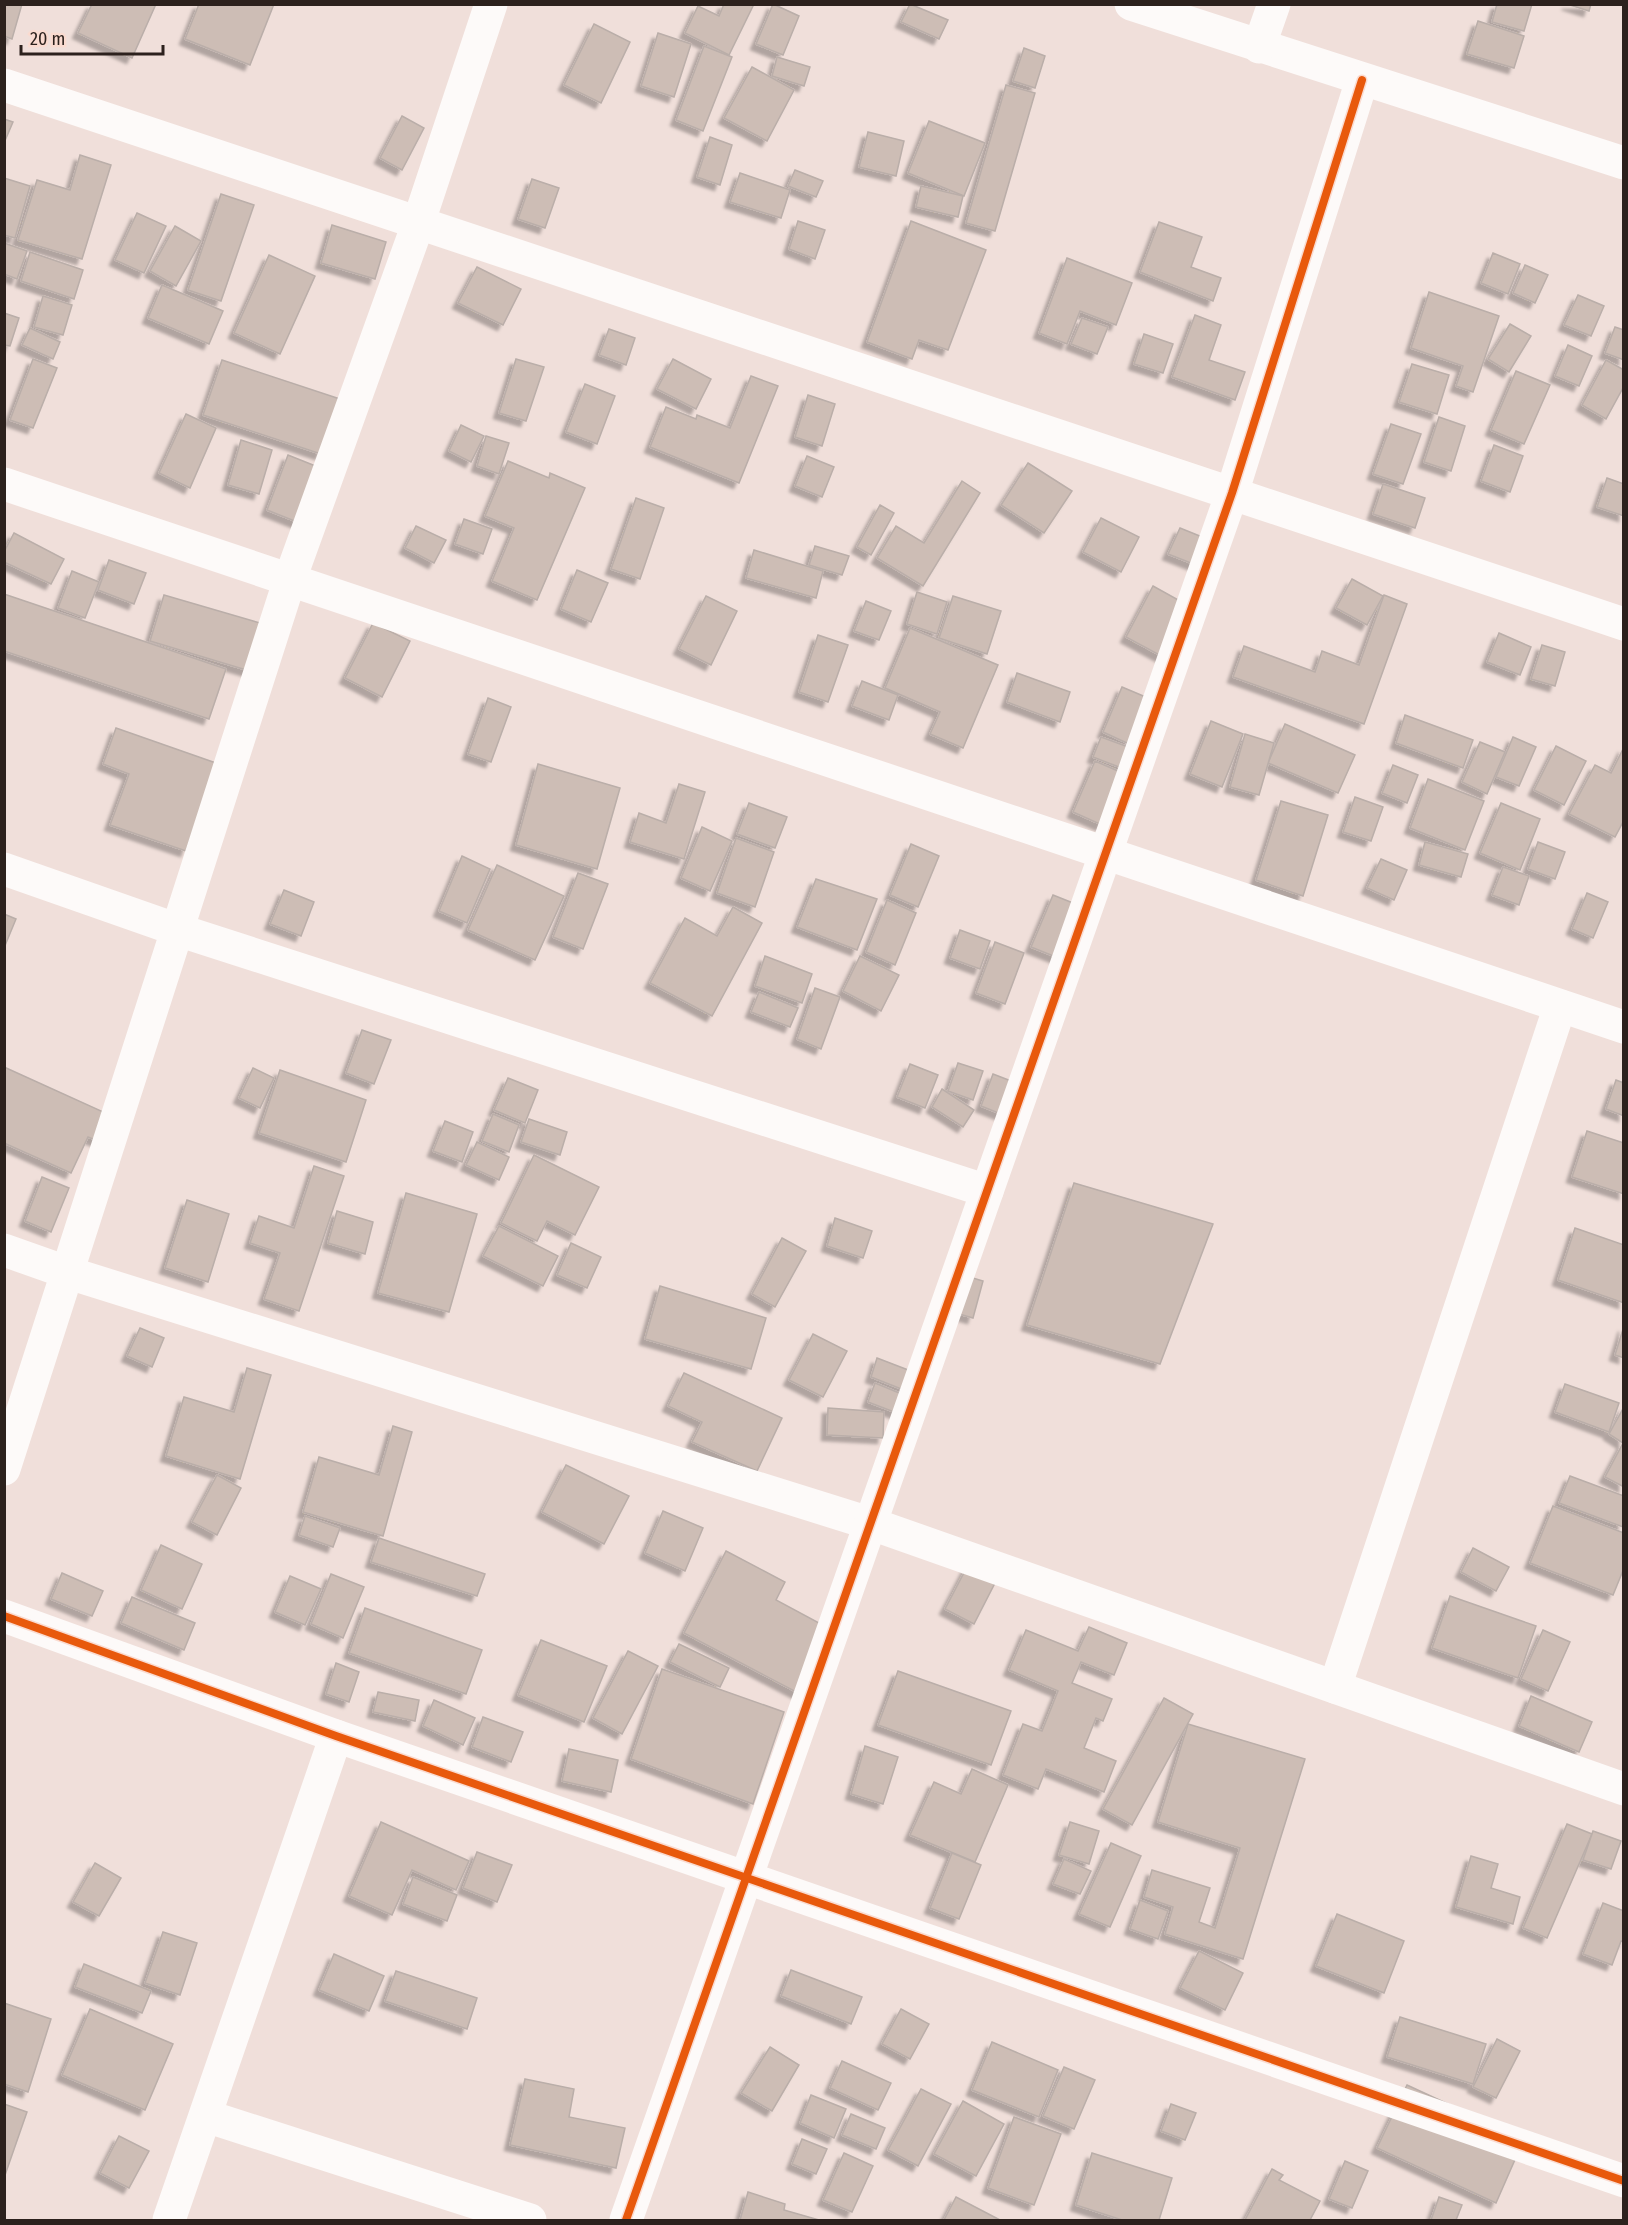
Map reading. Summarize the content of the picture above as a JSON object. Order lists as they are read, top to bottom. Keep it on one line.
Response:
{"scale_bar":"20 m"}
